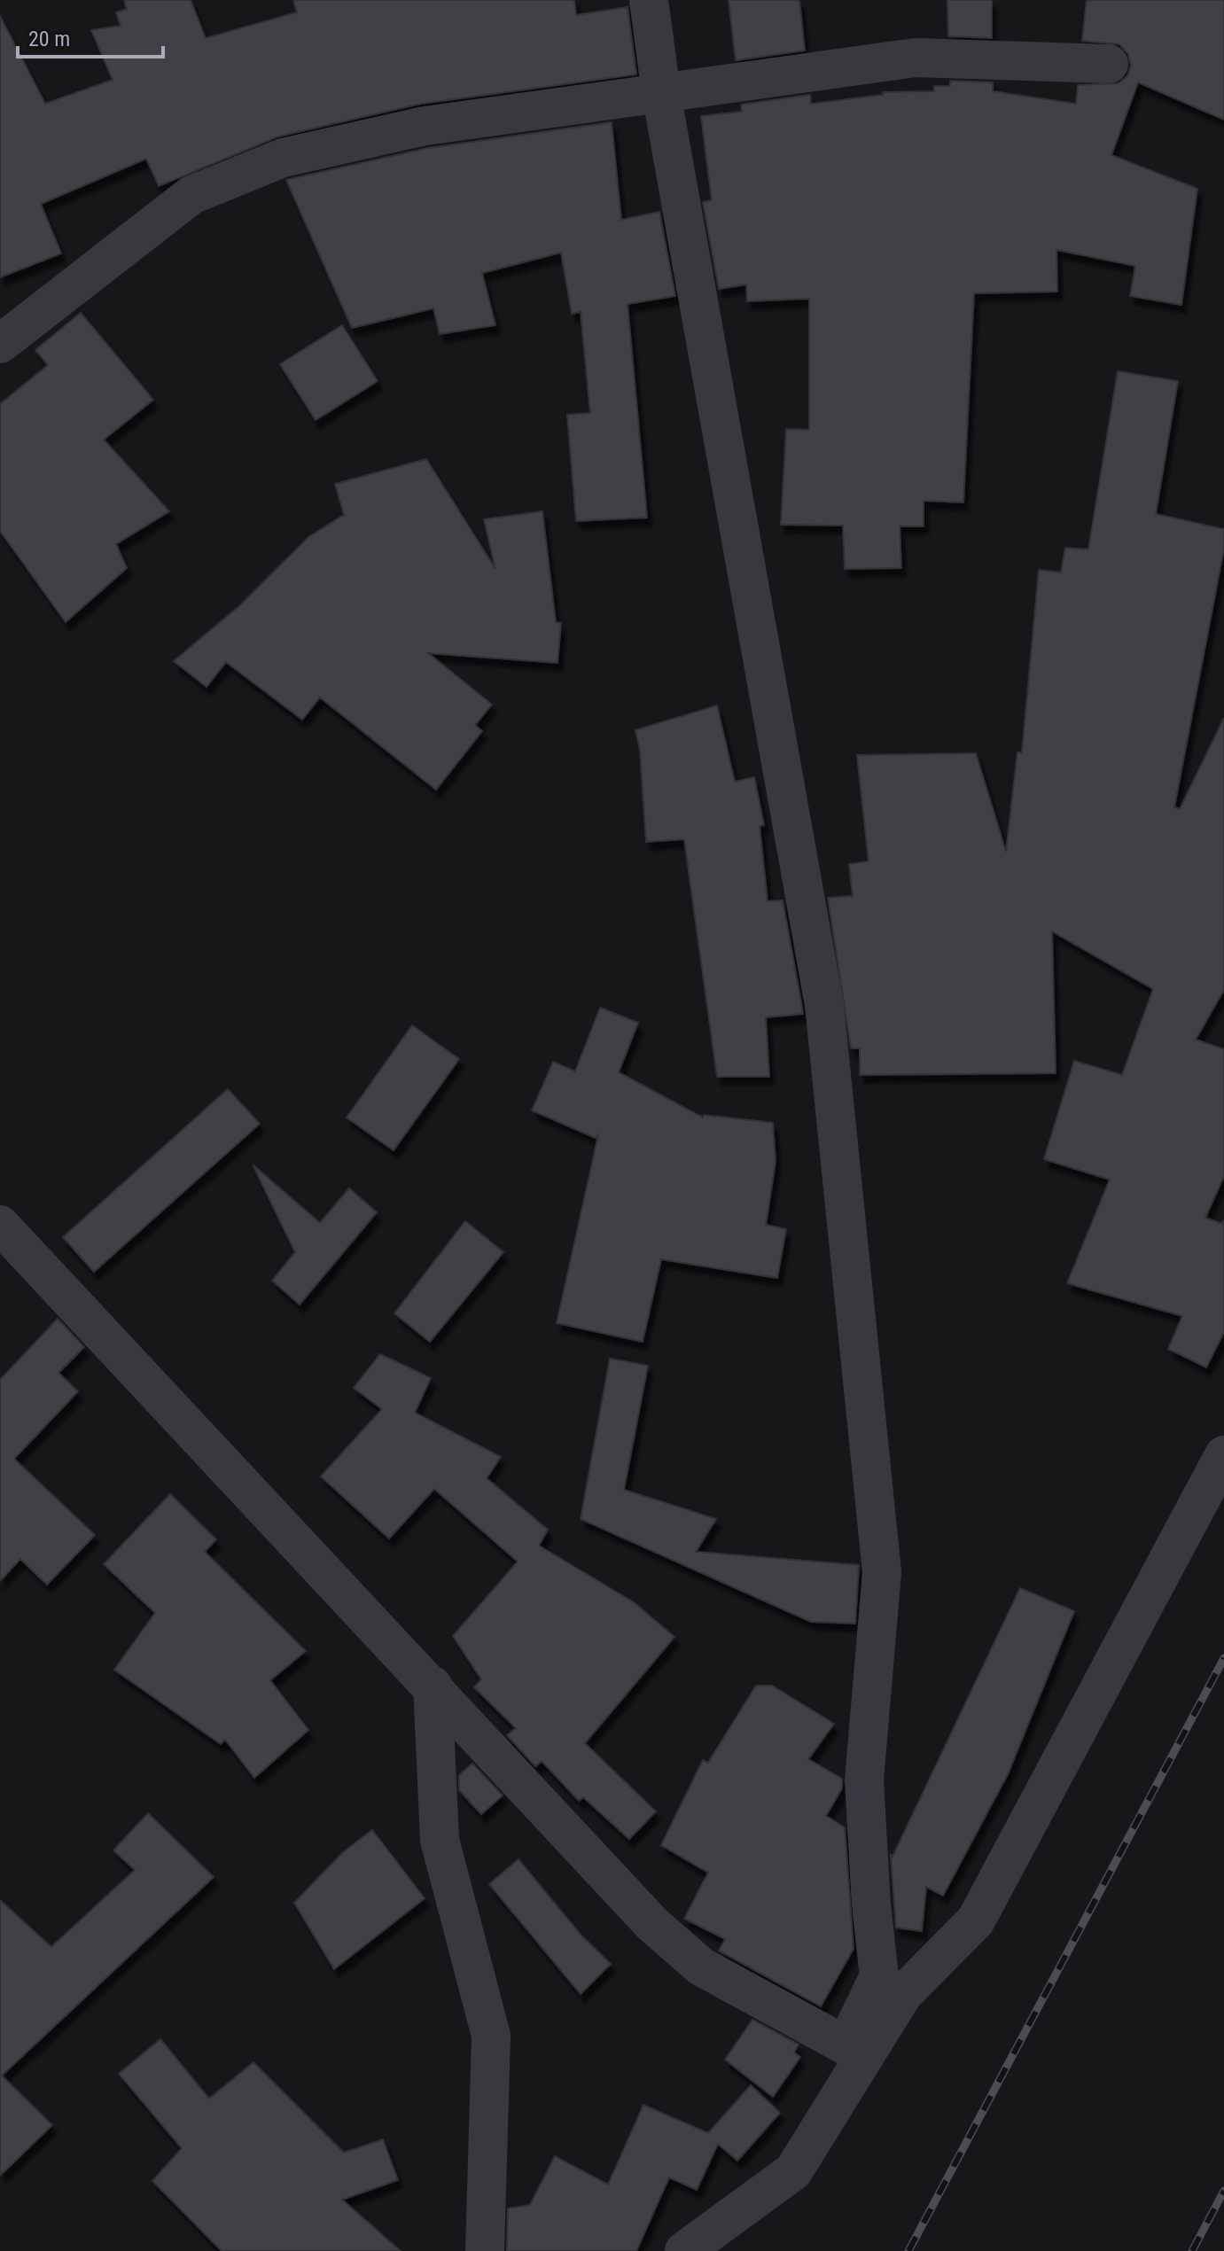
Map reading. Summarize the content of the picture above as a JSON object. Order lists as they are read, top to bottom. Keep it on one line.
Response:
{"scale_bar":"20 m"}
